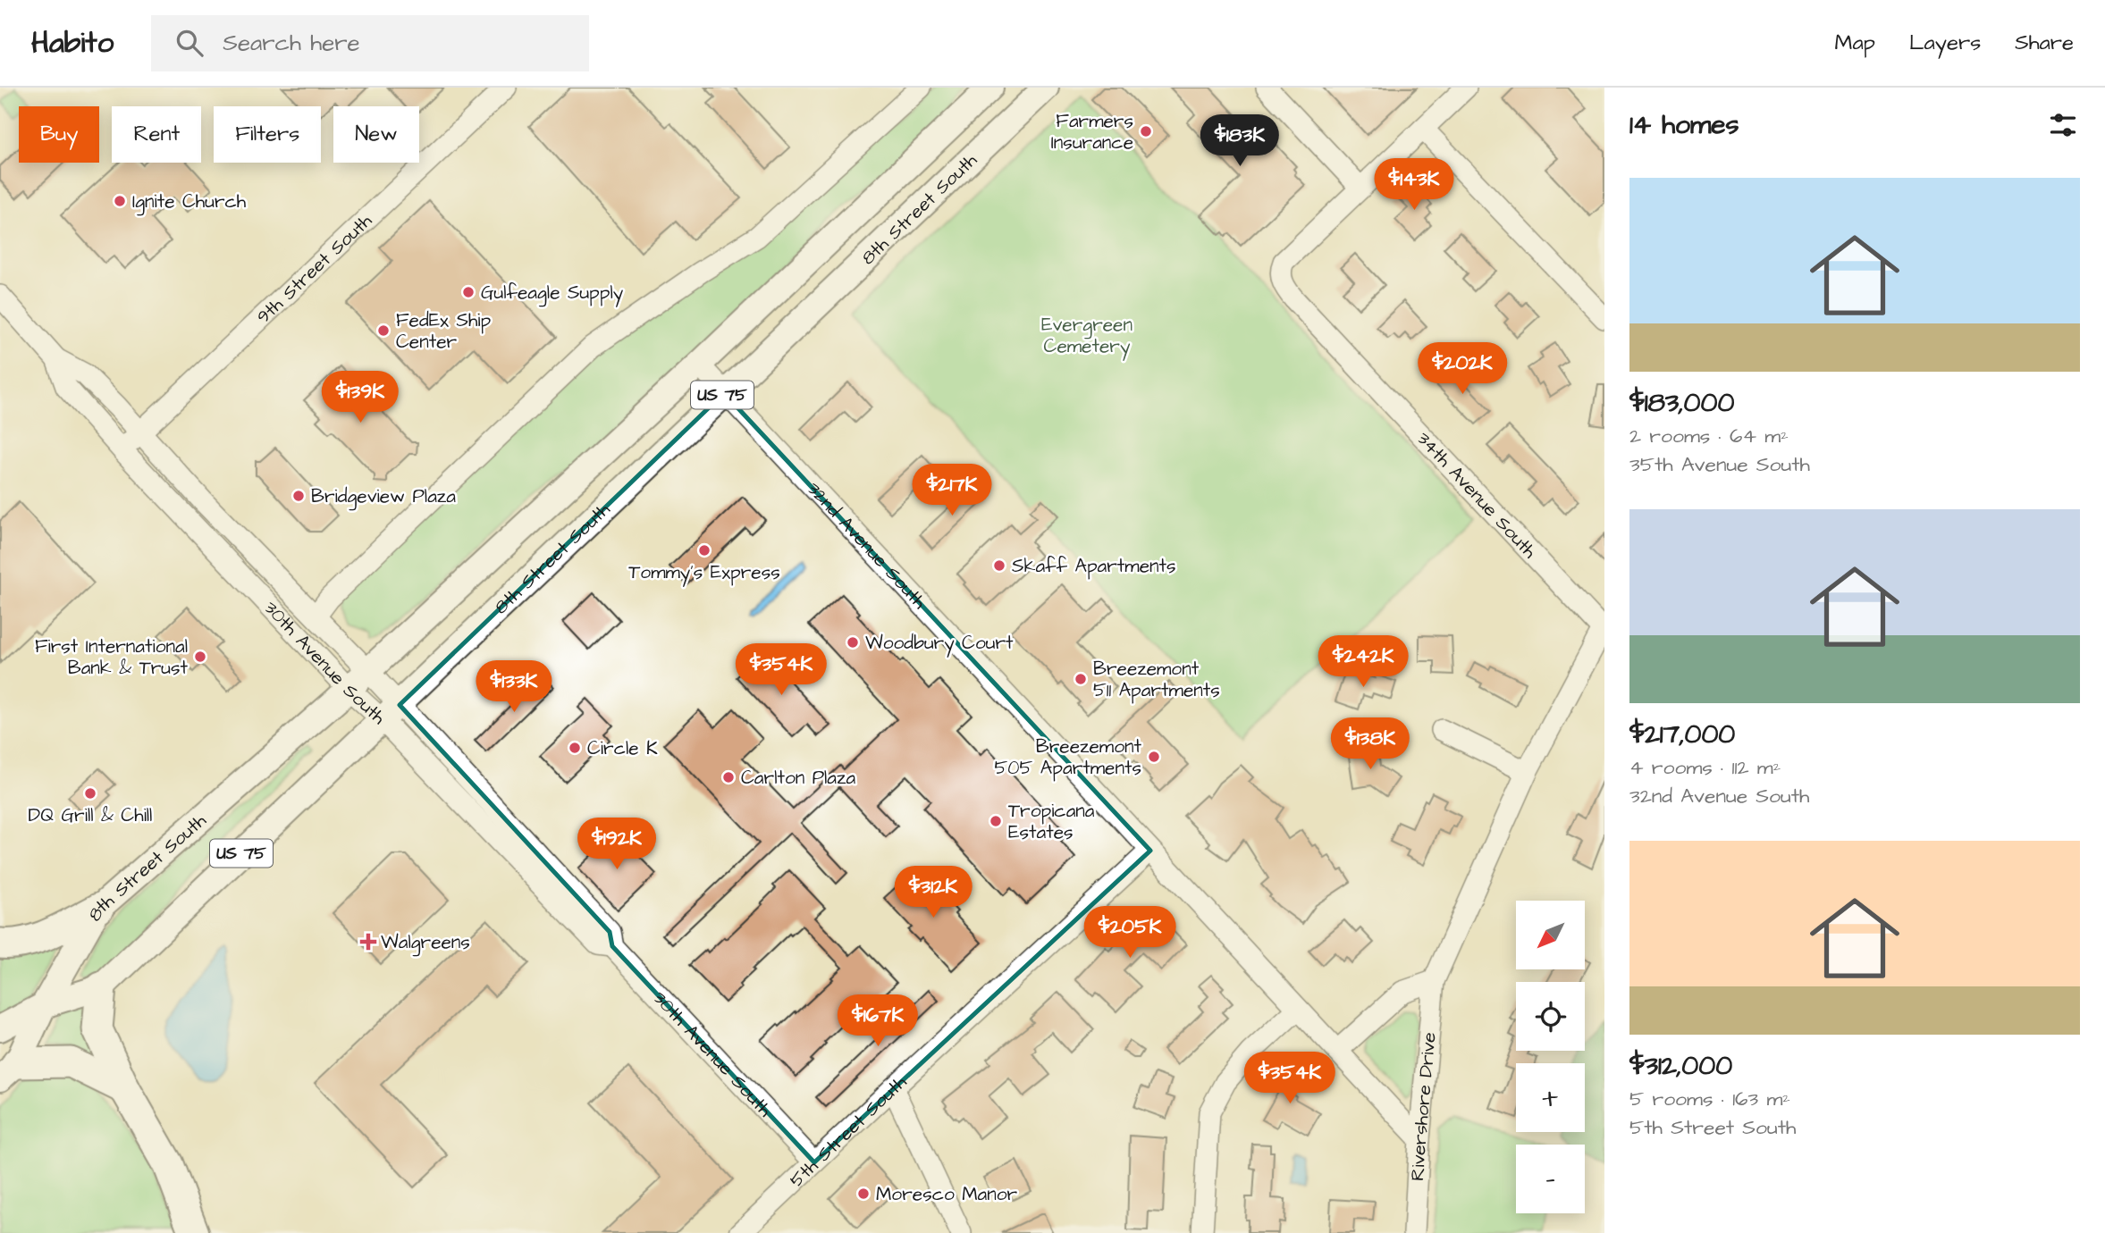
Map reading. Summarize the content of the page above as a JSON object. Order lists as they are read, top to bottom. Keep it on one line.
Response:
{"streets":{"main road":["8th Street South","US 75"],"street":["9th Street South","34th Avenue South","32nd Avenue South","30th Avenue South","Rivershore Drive","5th Street South"]},"crossings":[["8th Street South","32nd Avenue South"],["8th Street South","30th Avenue South"],["9th Street South","30th Avenue South"],["34th Avenue South","Rivershore Drive"],["32nd Avenue South","Rivershore Drive"],["32nd Avenue South","5th Street South"],["30th Avenue South","5th Street South"]],"parks":["Evergreen Cemetery"],"places":{"other":["Farmers Insurance","Ignite Church","Gulfeagle Supply","FedEx Ship Center","Bridgeview Plaza","Tommy's Express","Skaff Apartments","Woodbury Court","First International Bank & Trust","Breezemont 511 Apartments","Circle K","Breezemont 505 Apartments","Carlton Plaza","DQ Grill & Chill","Tropicana Estates","Moresco Manor"],"health":["Walgreens"]},"north":"bottom left","page":{"header":"Habito","search":"Search here","nav":["Map","Layers","Share"],"heading":"14 homes","chip":["Buy","Rent","Filters","New"],"price":["$183K","$143K","$202K","$139K","$217K","$242K","$354K","$133K","$138K","$192K","$312K","$205K","$167K","$354K"],"list":[{"name":"$183,000","note":"2 rooms · 64 m² · 35th Avenue South"},{"name":"$217,000","note":"4 rooms · 112 m² · 32nd Avenue South"},{"name":"$312,000","note":"5 rooms · 163 m² · 5th Street South"}],"map_buttons":["+","−"]}}
